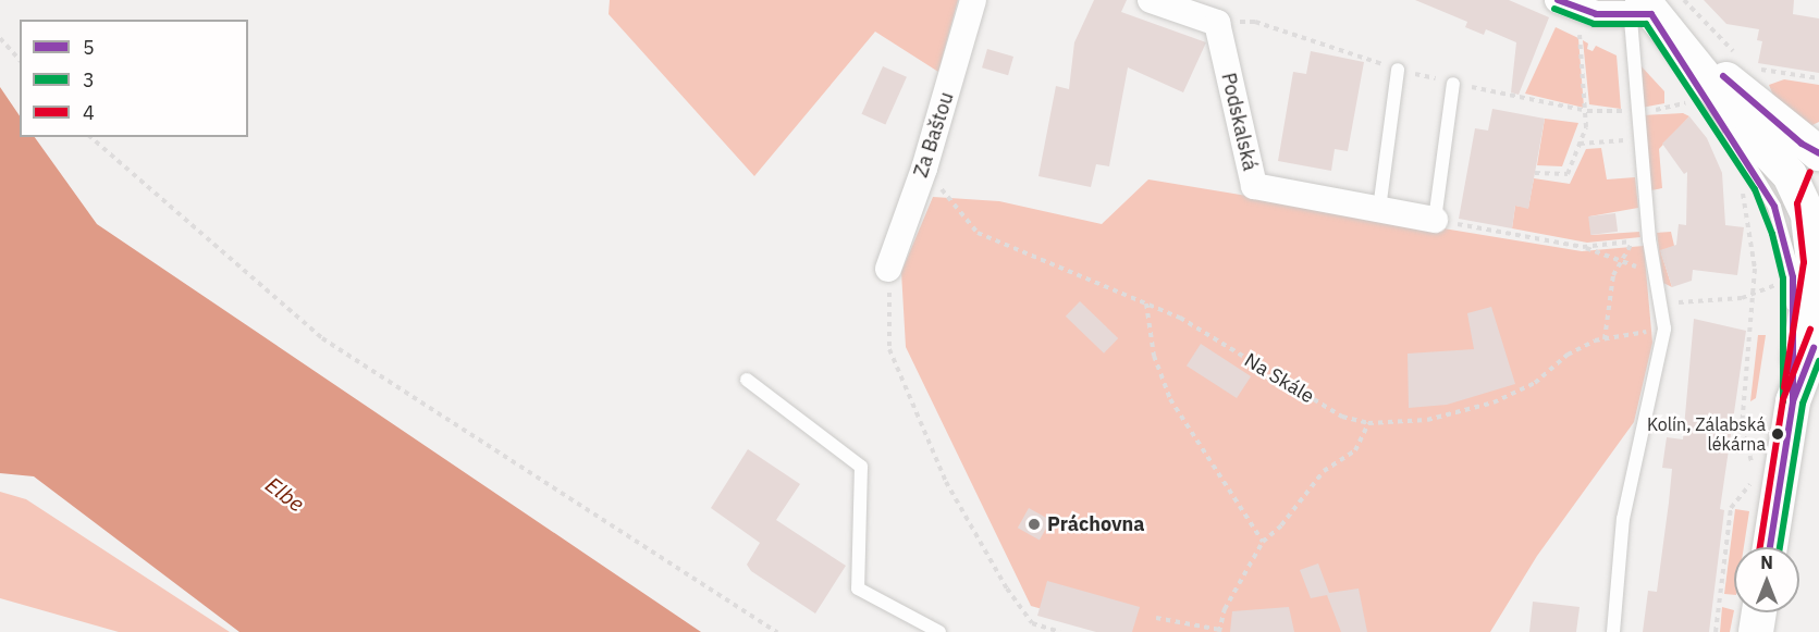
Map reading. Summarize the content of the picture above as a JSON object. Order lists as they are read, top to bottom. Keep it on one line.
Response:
{"streets":{"street":["Podskalská","Za Baštou"],"path":["Na Skále"]},"crossings":[["Za Baštou","Na Skále"]],"water":["Elbe"],"places":["Kolín, Zálabská lékárna","Práchovna"],"lines":["transit line 5","transit line 3","transit line 4"],"legend":["5","3","4"],"north":"top"}
